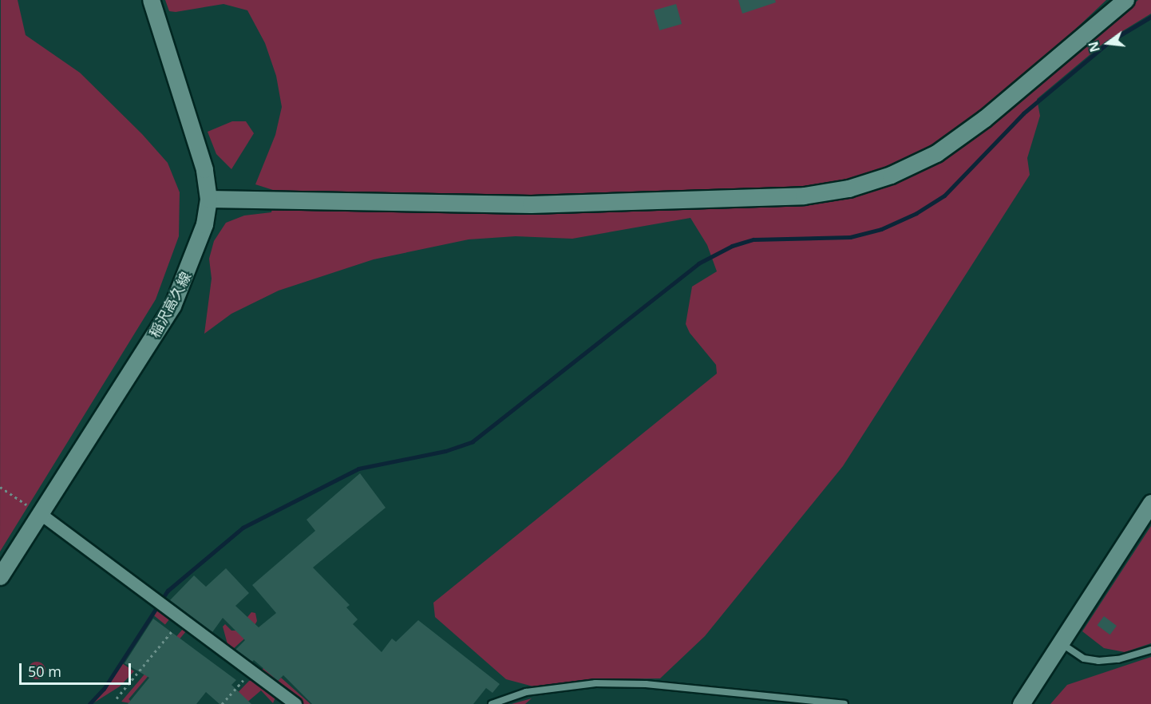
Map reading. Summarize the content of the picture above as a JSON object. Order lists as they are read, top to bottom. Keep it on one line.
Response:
{"streets":{"street":["稲沢高久線"]},"scale_bar":"50 m","north":"left"}
